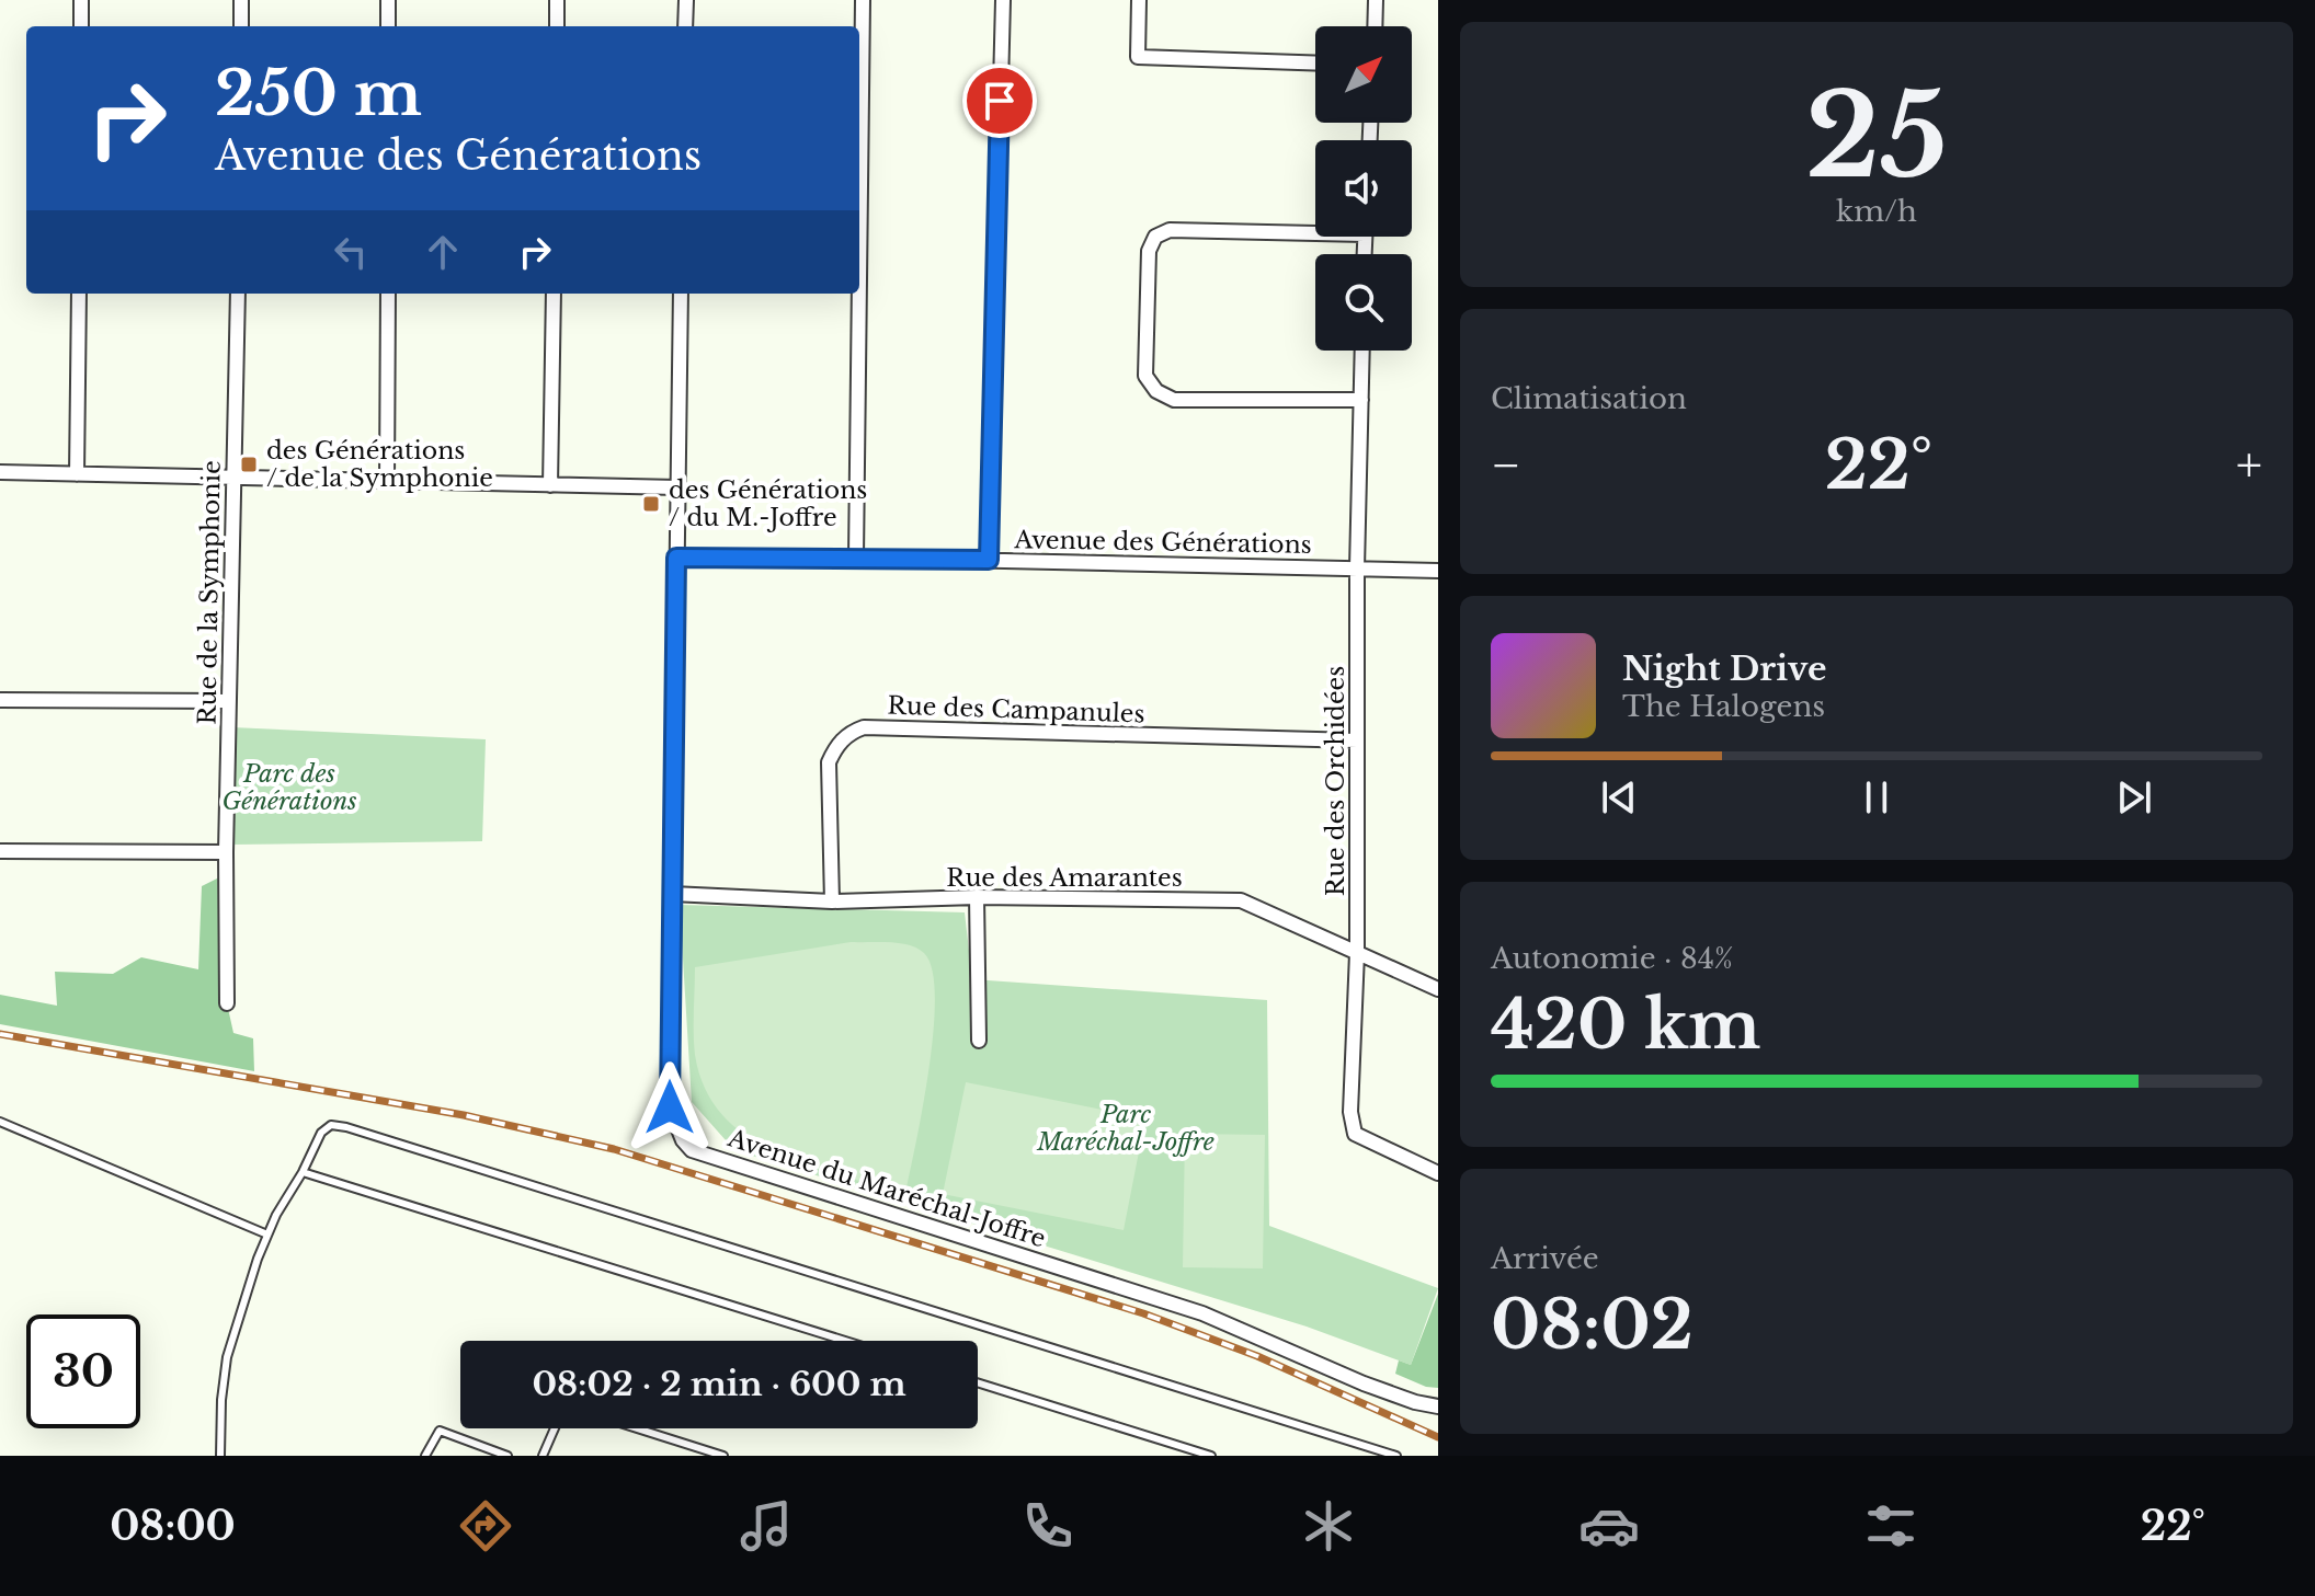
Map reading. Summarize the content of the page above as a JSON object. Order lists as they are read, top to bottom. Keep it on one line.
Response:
{"streets":{"street":["Avenue des Générations","Rue de la Symphonie","Rue des Campanules","Rue des Orchidées","Rue des Amarantes","Avenue du Maréchal-Joffre"]},"crossings":[["Avenue des Générations","Rue des Orchidées"],["Avenue des Générations","Avenue du Maréchal-Joffre"],["Rue des Campanules","Rue des Orchidées"],["Rue des Campanules","Rue des Amarantes"],["Rue des Orchidées","Rue des Amarantes"],["Rue des Amarantes","Avenue du Maréchal-Joffre"]],"parks":["Parc des Générations","Parc Maréchal-Joffre"],"places":{"transit":["des Générations / de la Symphonie","des Générations / du M.-Joffre"]},"north":"top right","page":{"tile":[["25","km/h"],"Climatisation",["Autonomie · 84%","420 km"],["Arrivée","08:02"]],"turn":["250 m","Avenue des Générations"],"heat":["−","22°","+"],"song":["Night Drive","The Halogens"],"limit":"30","trip":"08:02 · 2 min · 600 m","tabs":["08:00","22°"]}}
